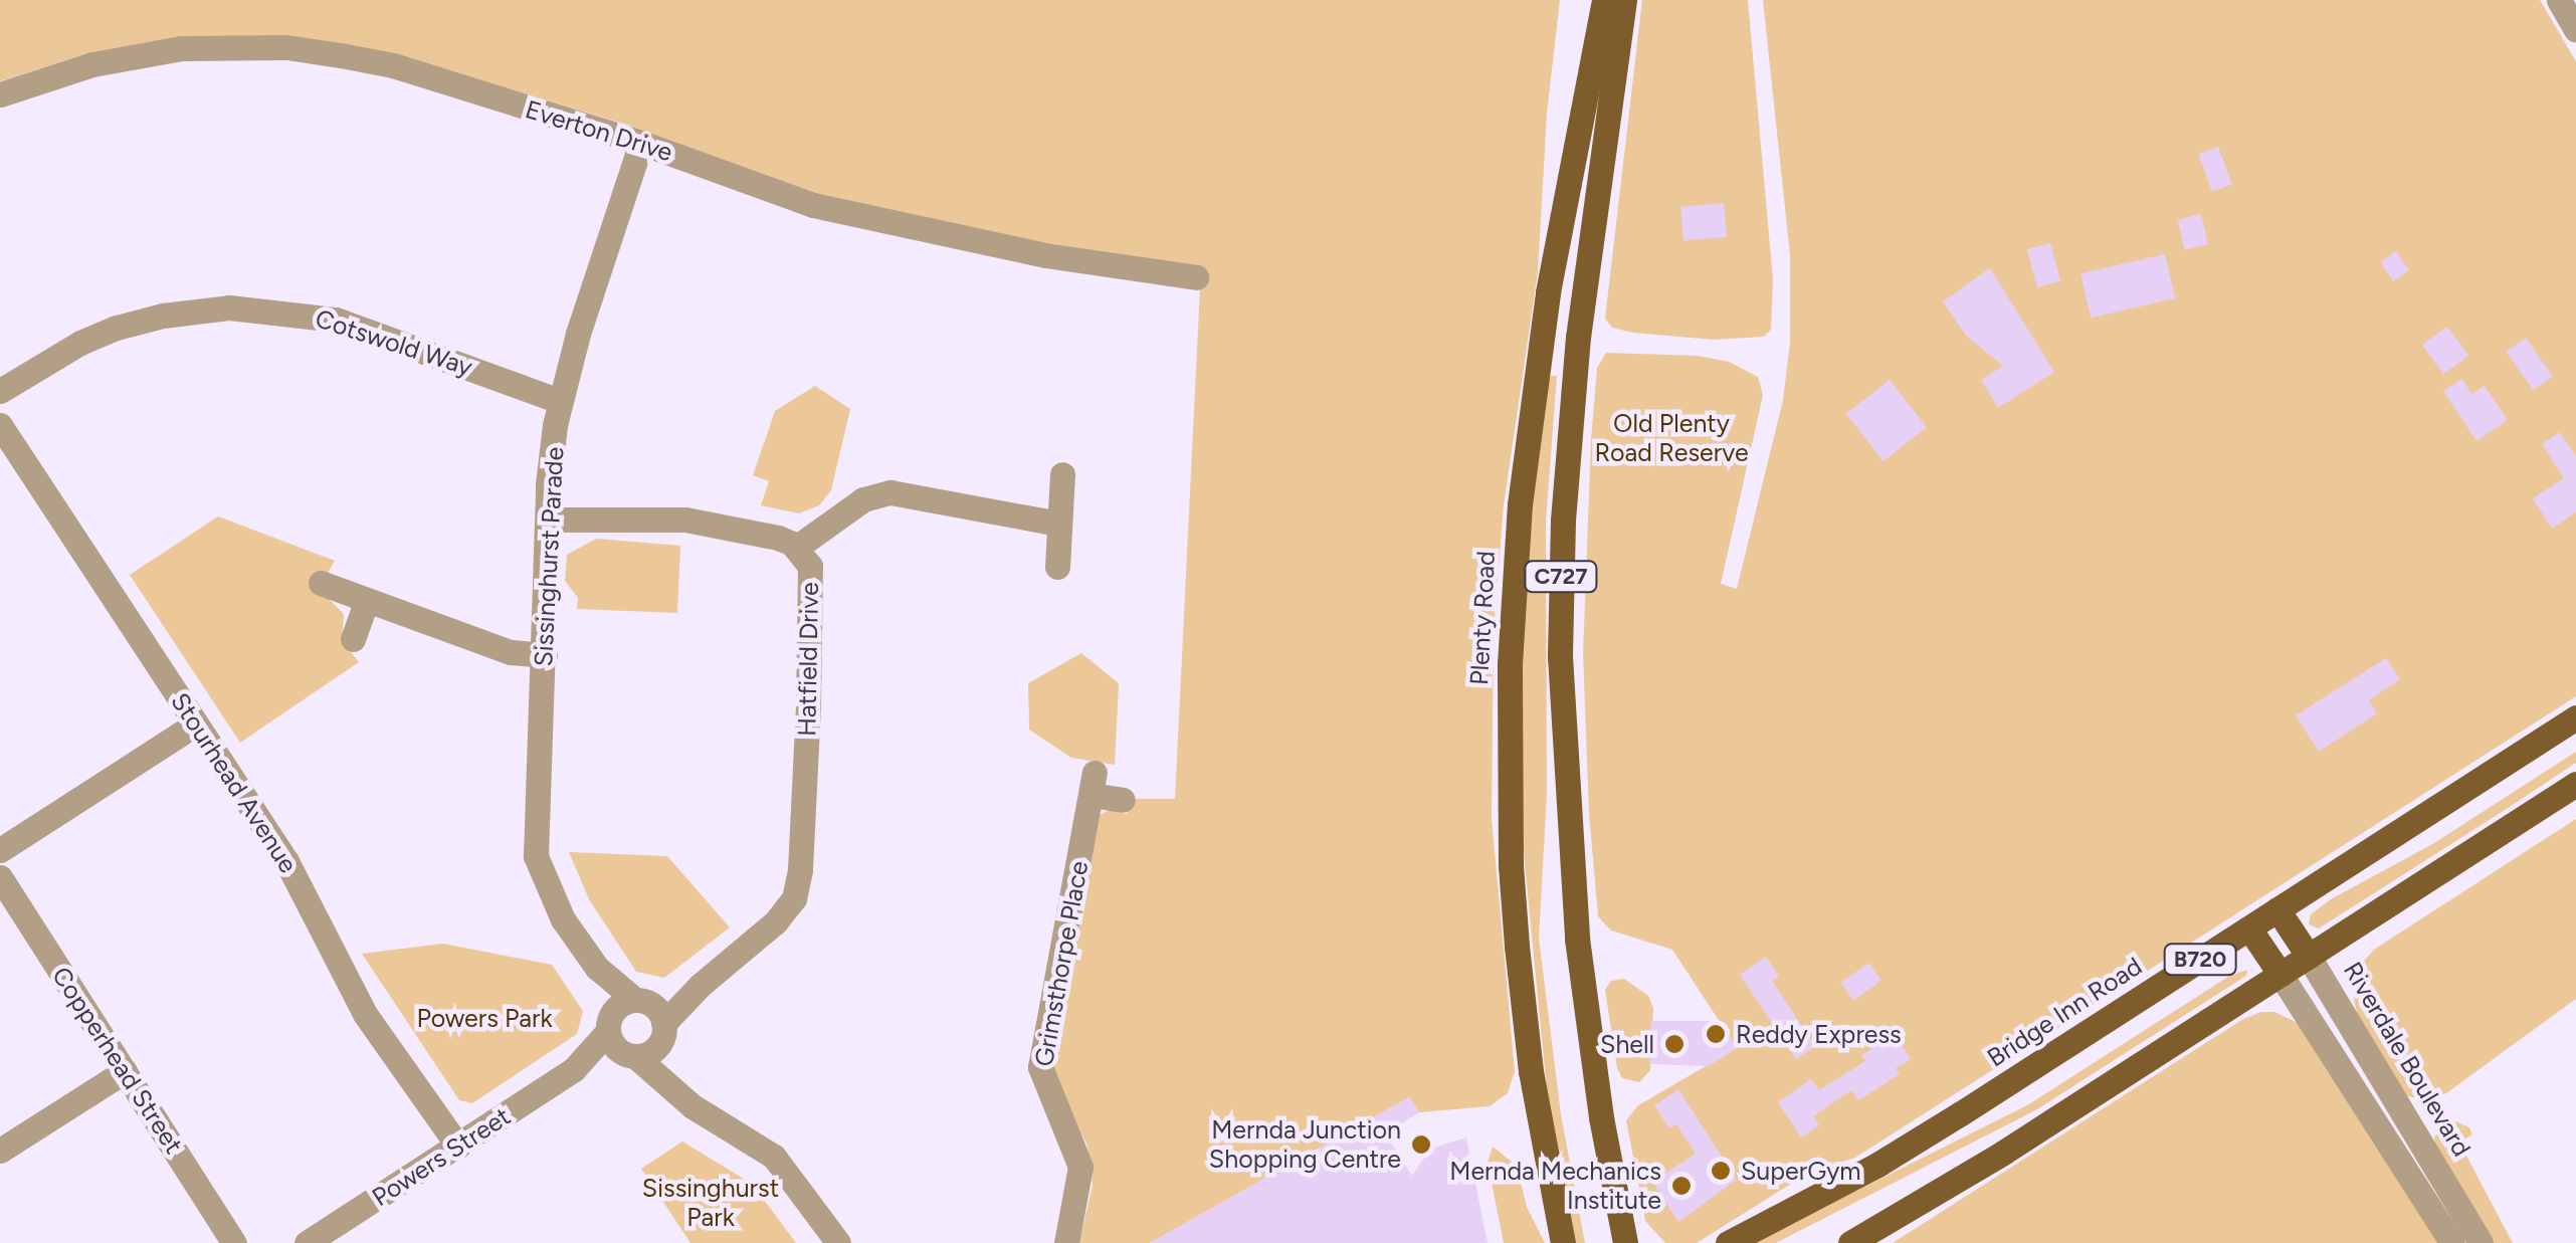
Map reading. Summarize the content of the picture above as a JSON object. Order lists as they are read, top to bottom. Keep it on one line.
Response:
{"streets":{"main road":["C727","Plenty Road","B720","Bridge Inn Road","Riverdale Boulevard"],"street":["Everton Drive","Cotswold Way","Sissinghurst Parade","Hatfield Drive","Stourhead Avenue","Grimsthorpe Place","Copperhead Street","Powers Street"]},"crossings":[["Everton Drive","Sissinghurst Parade"],["Cotswold Way","Sissinghurst Parade"],["Sissinghurst Parade","Hatfield Drive"],["Sissinghurst Parade","Powers Street"],["Hatfield Drive","Powers Street"],["Stourhead Avenue","Powers Street"],["B720","Riverdale Boulevard"],["Bridge Inn Road","Riverdale Boulevard"]],"parks":["Old Plenty Road Reserve","Powers Park","Sissinghurst Park"],"places":["Reddy Express","Shell","Mernda Junction Shopping Centre","SuperGym","Mernda Mechanics Institute"]}
